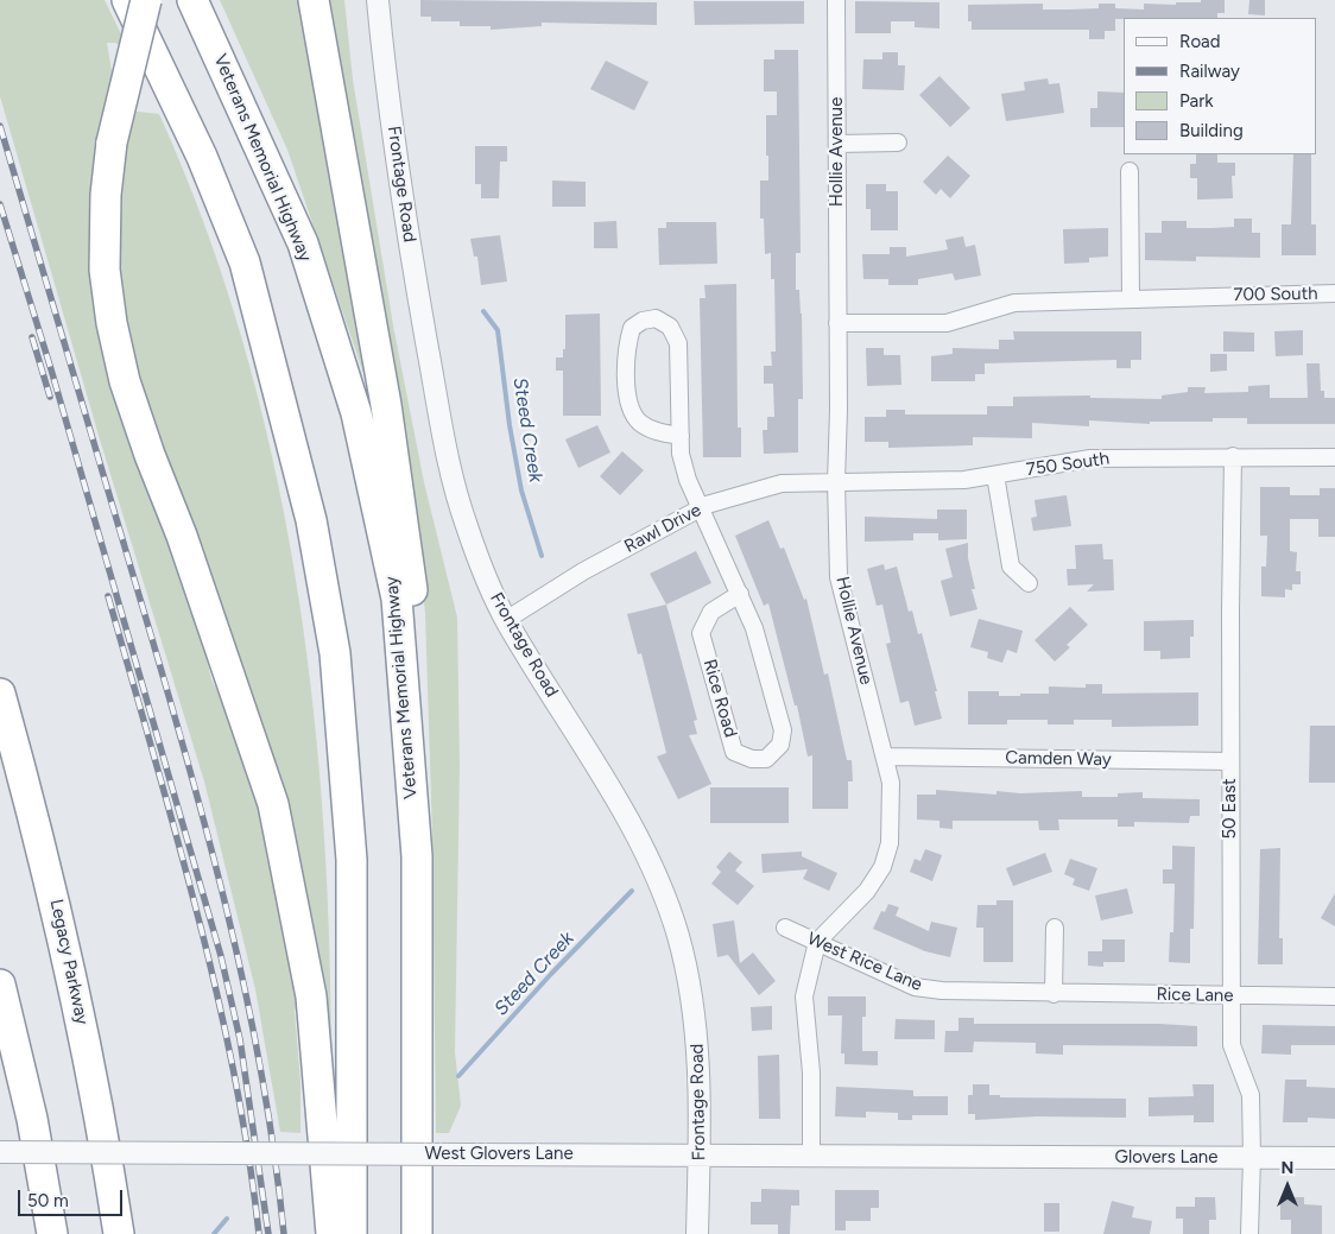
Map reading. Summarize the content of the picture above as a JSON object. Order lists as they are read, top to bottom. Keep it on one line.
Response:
{"streets":{"highway":["Veterans Memorial Highway","Legacy Parkway"],"street":["Hollie Avenue","Frontage Road","700 South","750 South","Rawl Drive","Rice Road","Camden Way","50 East","West Rice Lane","Rice Lane","West Glovers Lane","Glovers Lane"]},"crossings":[["Hollie Avenue","700 South"],["Hollie Avenue","750 South"],["Hollie Avenue","Rawl Drive"],["Hollie Avenue","Camden Way"],["Hollie Avenue","West Rice Lane"],["Frontage Road","Rawl Drive"],["Frontage Road","West Glovers Lane"],["750 South","Rawl Drive"],["750 South","50 East"],["Rawl Drive","Rice Road"],["Camden Way","50 East"],["50 East","Rice Lane"],["50 East","Glovers Lane"],["West Rice Lane","Rice Lane"],["West Glovers Lane","Glovers Lane"]],"water":["Steed Creek"],"legend":["Road","Railway","Park","Building"],"scale_bar":"50 m","north":"top"}
